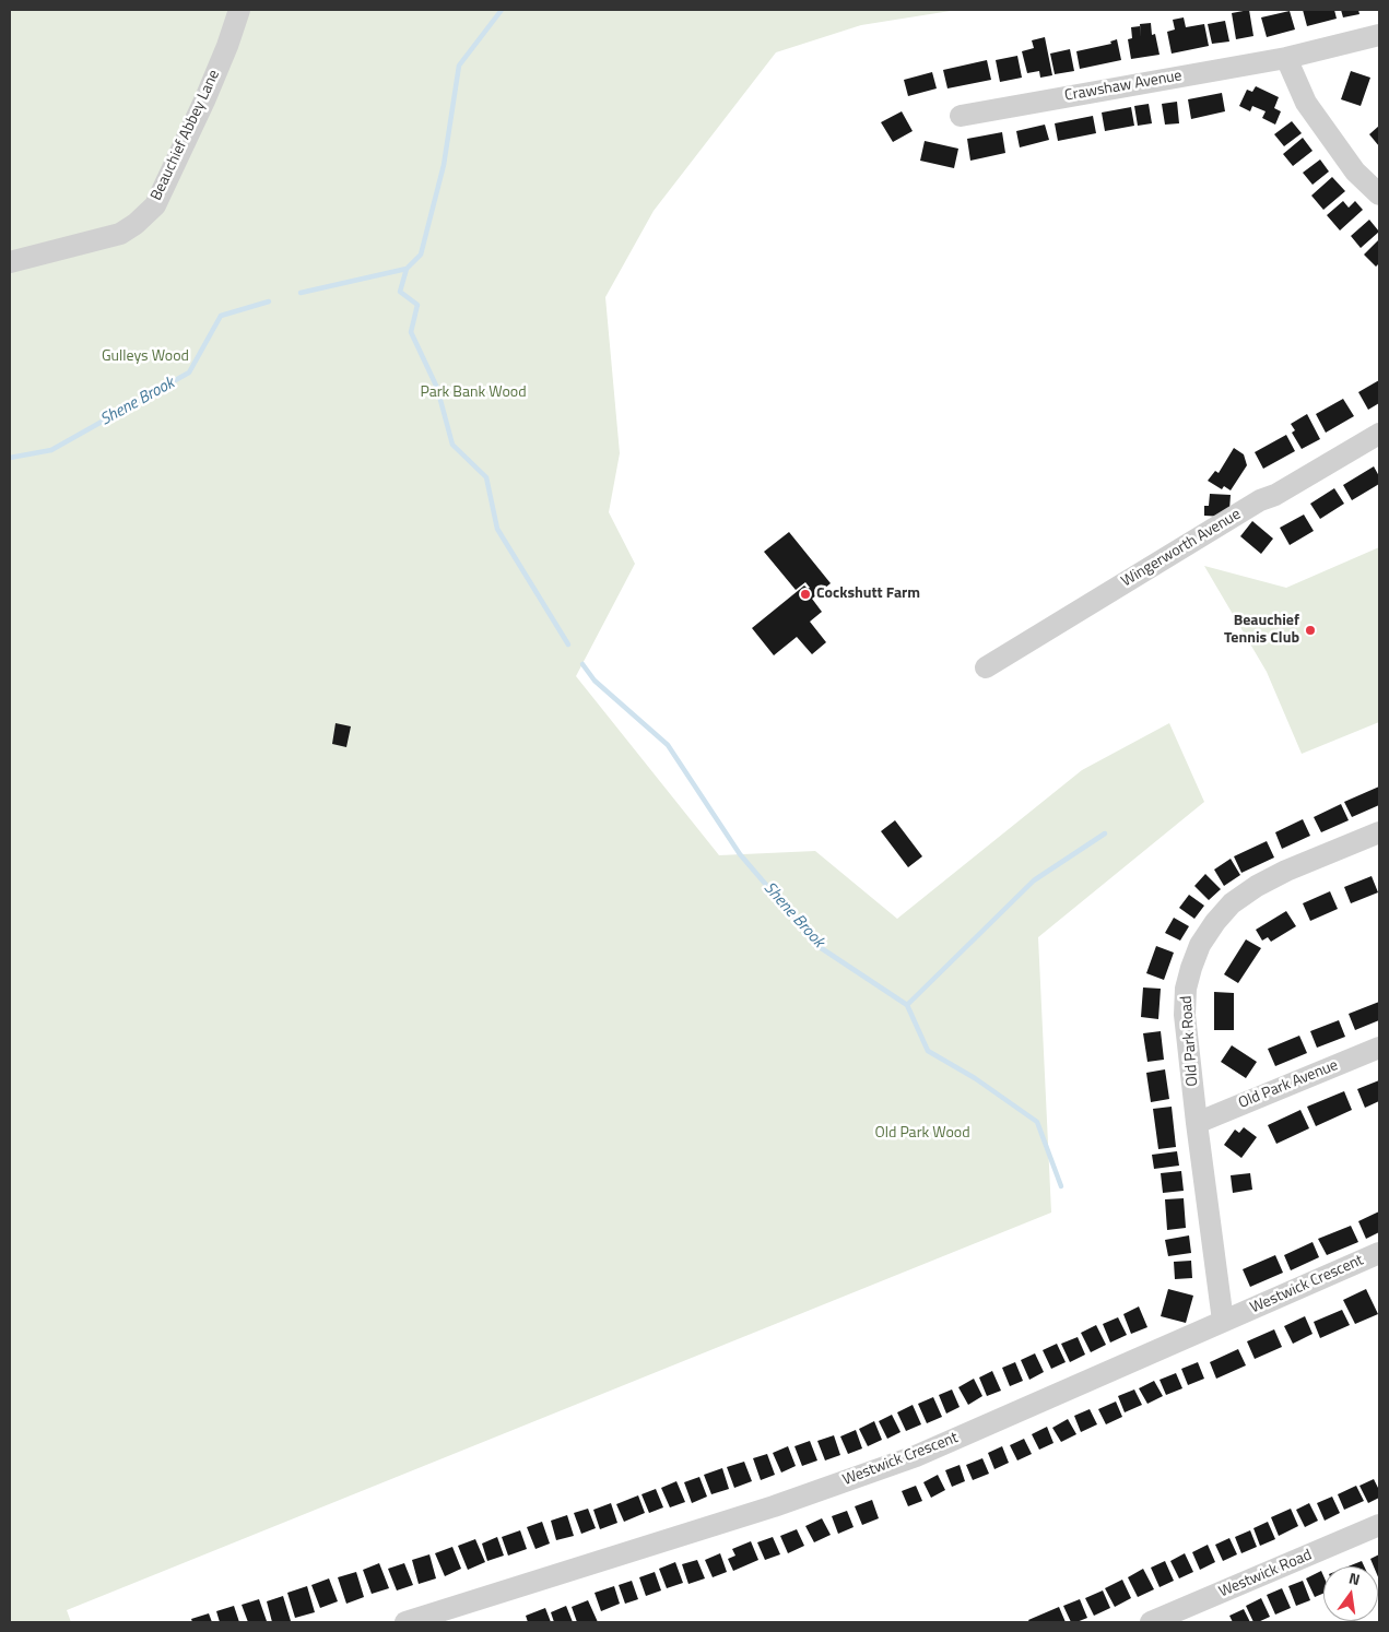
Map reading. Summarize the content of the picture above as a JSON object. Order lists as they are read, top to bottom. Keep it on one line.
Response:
{"streets":{"street":["Crawshaw Avenue","Beauchief Abbey Lane","Wingerworth Avenue","Old Park Road","Old Park Avenue","Westwick Crescent","Westwick Road"]},"crossings":[["Old Park Road","Old Park Avenue"],["Old Park Road","Westwick Crescent"]],"water":["Shene Brook"],"parks":["Gulleys Wood","Park Bank Wood","Old Park Wood"],"places":["Cockshutt Farm","Beauchief Tennis Club"],"north":"top"}
